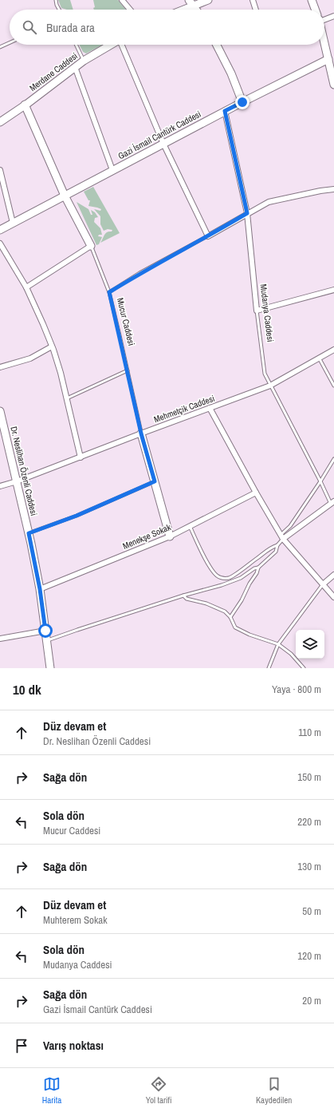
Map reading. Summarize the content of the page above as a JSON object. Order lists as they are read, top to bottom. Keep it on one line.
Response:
{"streets":{"street":["Merdane Caddesi","Gazi İsmail Cantürk Caddesi","Mudanya Caddesi","Mucur Caddesi","Mehmetçik Caddesi","Dr. Neslihan Özenli Caddesi","Menekşe Sokak"]},"crossings":[["Merdane Caddesi","Mucur Caddesi"],["Gazi İsmail Cantürk Caddesi","Mudanya Caddesi"],["Gazi İsmail Cantürk Caddesi","Mucur Caddesi"],["Mudanya Caddesi","Mehmetçik Caddesi"],["Mucur Caddesi","Mehmetçik Caddesi"],["Mucur Caddesi","Menekşe Sokak"],["Mehmetçik Caddesi","Dr. Neslihan Özenli Caddesi"],["Dr. Neslihan Özenli Caddesi","Menekşe Sokak"]],"page":{"search":"Burada ara","heading":["10 dk","Yaya · 800 m"],"list":[["Düz devam et","Dr. Neslihan Özenli Caddesi","110 m"],["Sağa dön","150 m"],["Sola dön","Mucur Caddesi","220 m"],["Sağa dön","130 m"],["Düz devam et","Muhterem Sokak","50 m"],["Sola dön","Mudanya Caddesi","120 m"],["Sağa dön","Gazi İsmail Cantürk Caddesi","20 m"],"Varış noktası"],"nav":["Harita","Yol tarifi","Kaydedilen"]}}
